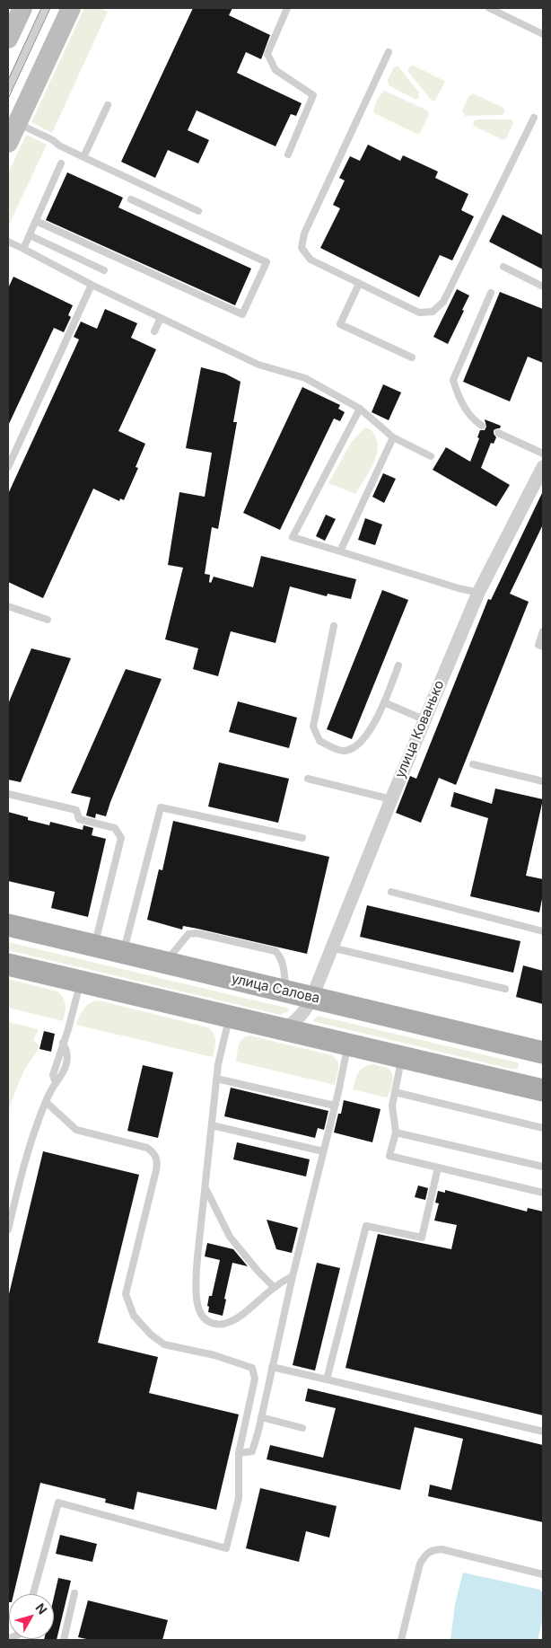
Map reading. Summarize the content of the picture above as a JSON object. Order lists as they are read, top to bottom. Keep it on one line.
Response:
{"streets":{"main road":["улица Салова"],"street":["улица Кованько"]},"crossings":[["улица Кованько","улица Салова"]],"north":"top right"}
